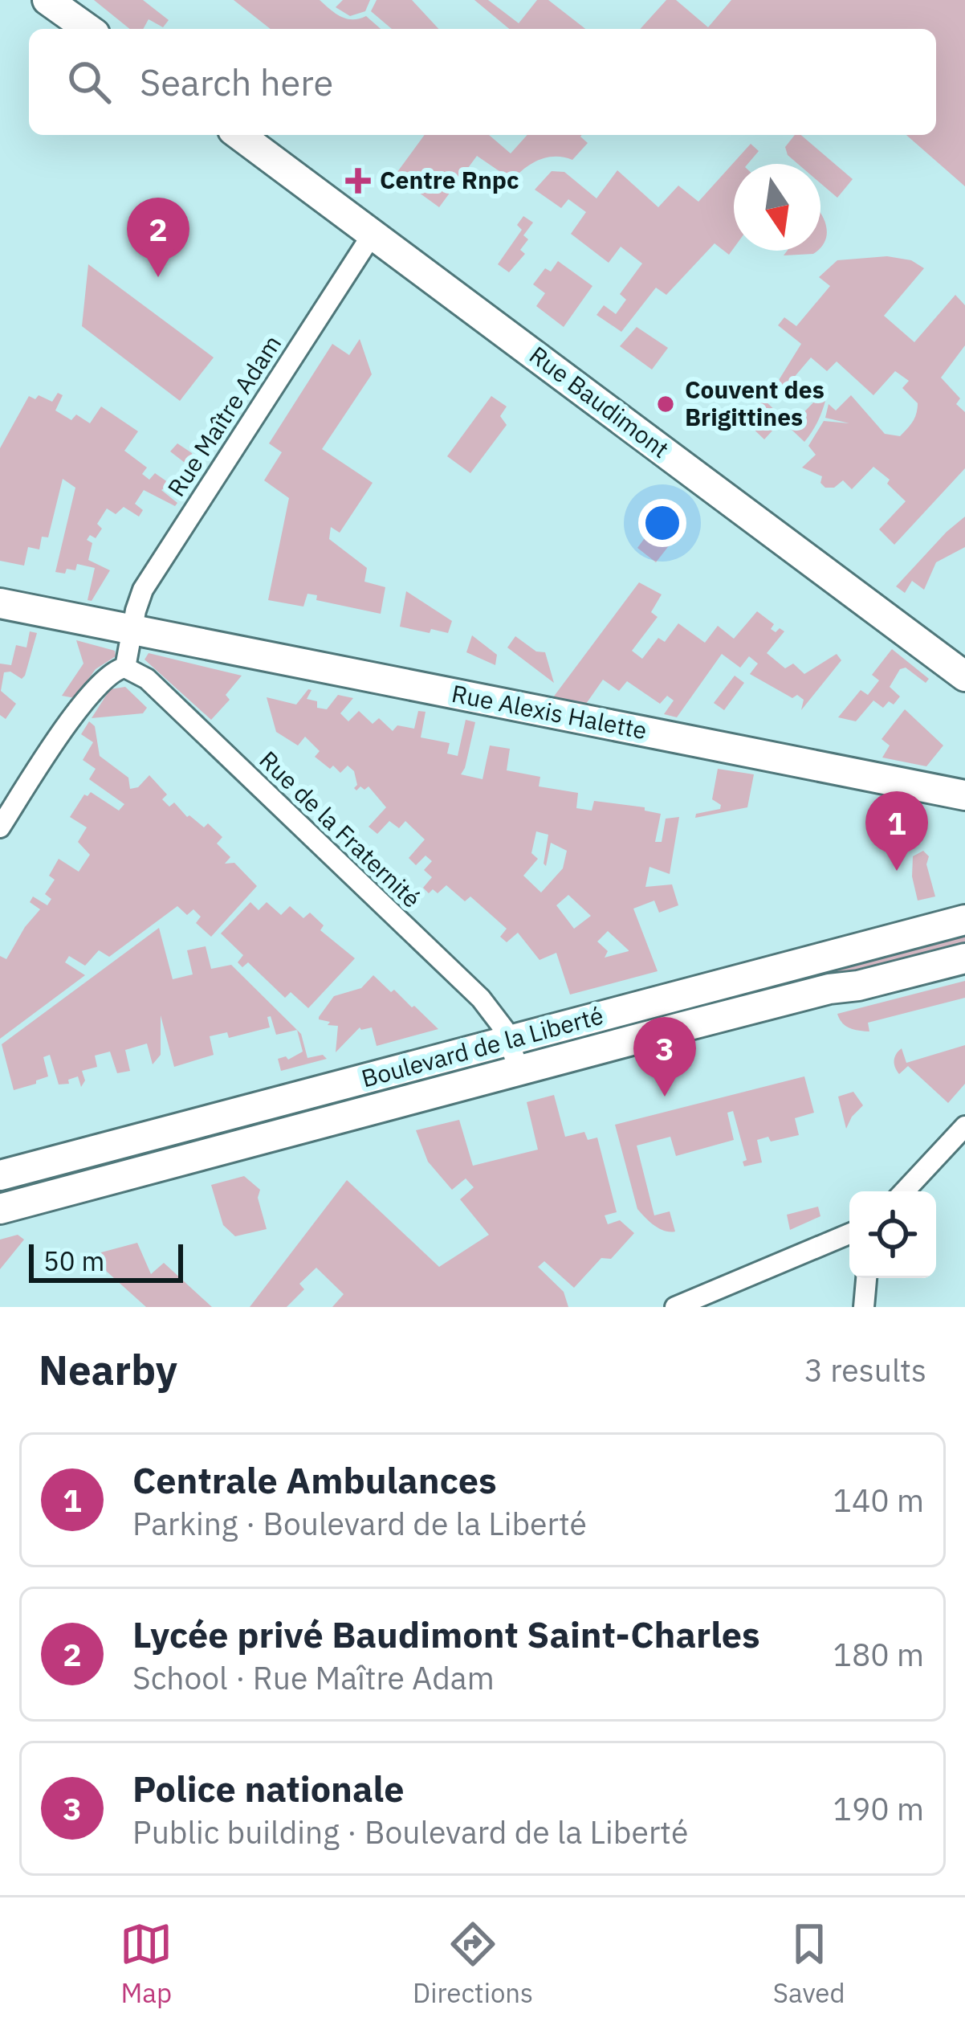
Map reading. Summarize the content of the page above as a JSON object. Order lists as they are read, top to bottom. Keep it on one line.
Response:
{"streets":{"main road":["Rue Baudimont","Rue Alexis Halette","Boulevard de la Liberté"],"street":["Rue Maître Adam","Rue de la Fraternité"]},"crossings":[["Rue Baudimont","Rue Maître Adam"],["Rue Maître Adam","Rue Alexis Halette"],["Rue Maître Adam","Rue de la Fraternité"],["Rue de la Fraternité","Boulevard de la Liberté"]],"places":{"health":["Centre Rnpc"],"other":["Couvent des Brigittines"]},"scale_bar":"50 m","north":"bottom","page":{"search":"Search here","pins":["2","1","3"],"scale":"50 m","heading":["Nearby","3 results"],"list":[{"mark":"1","name":"Centrale Ambulances","note":"Parking · Boulevard de la Liberté","value":"140 m"},{"mark":"2","name":"Lycée privé Baudimont Saint-Charles","note":"School · Rue Maître Adam","value":"180 m"},{"mark":"3","name":"Police nationale","note":"Public building · Boulevard de la Liberté","value":"190 m"}],"nav":["Map","Directions","Saved"]}}
